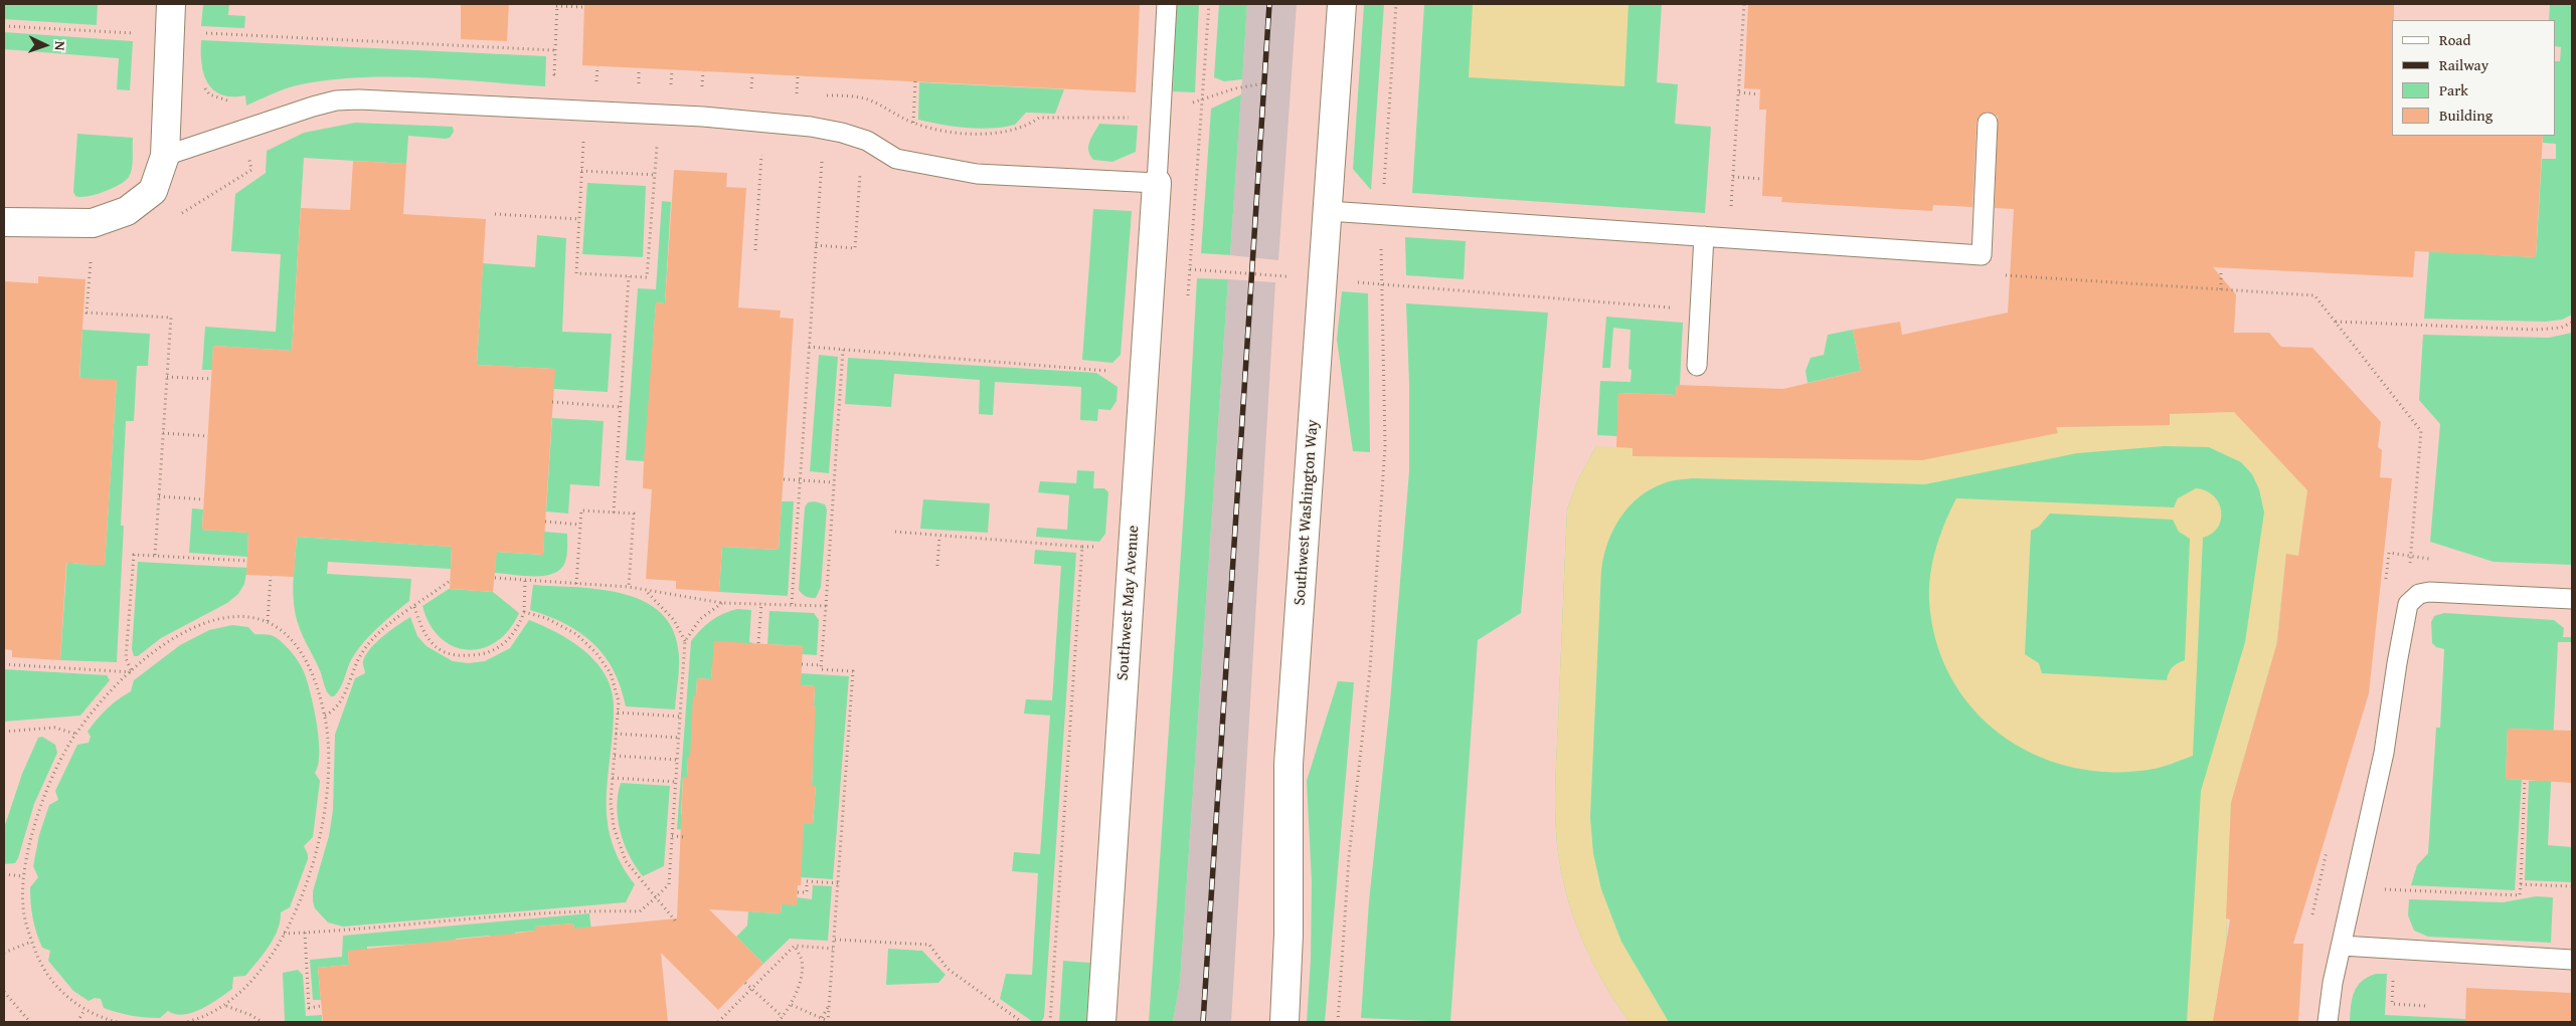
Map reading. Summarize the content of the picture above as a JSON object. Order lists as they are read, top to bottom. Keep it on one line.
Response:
{"streets":{"street":["Southwest Washington Way","Southwest May Avenue"]},"legend":["Road","Railway","Park","Building"],"north":"right"}
